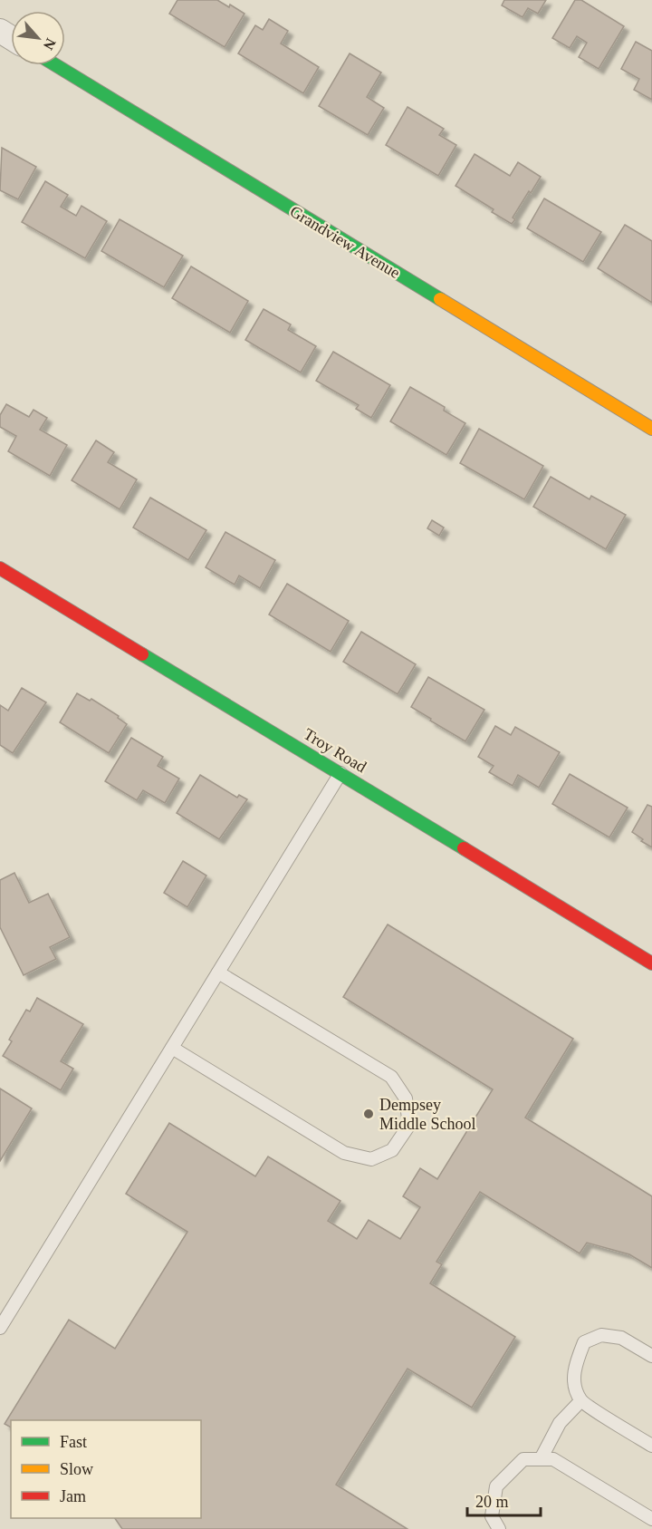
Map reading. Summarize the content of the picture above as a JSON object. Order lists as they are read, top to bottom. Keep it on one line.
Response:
{"streets":{"street":["Grandview Avenue","Troy Road"]},"places":["Dempsey Middle School"],"legend":["Fast","Slow","Jam"],"scale_bar":"20 m","north":"bottom right"}
